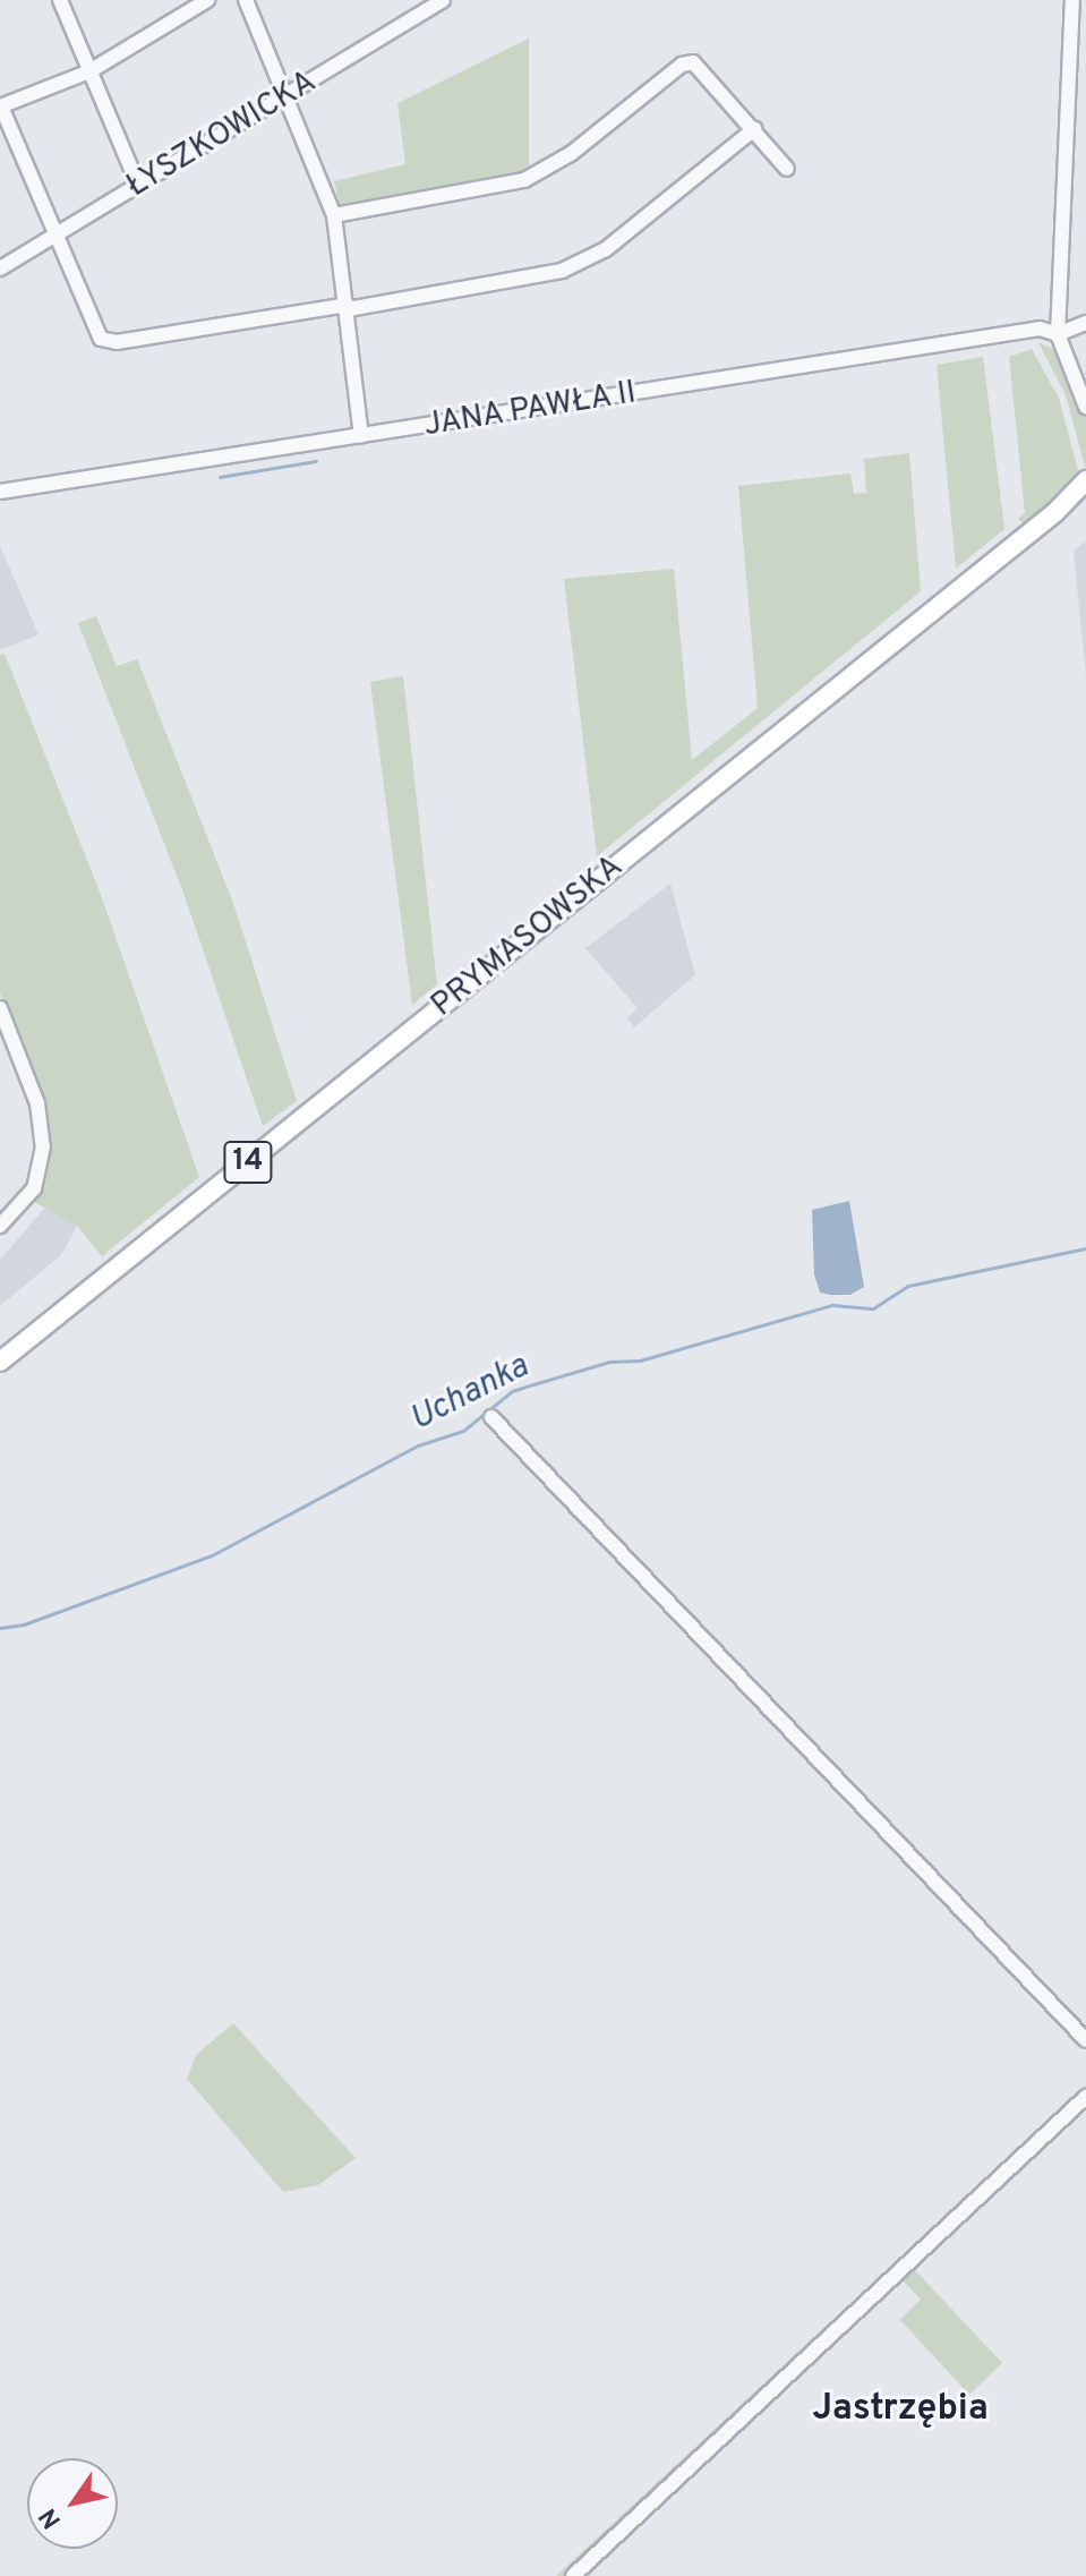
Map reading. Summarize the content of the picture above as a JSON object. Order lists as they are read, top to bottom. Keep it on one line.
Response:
{"streets":{"main road":["PRYMASOWSKA","14"],"street":["ŁYSZKOWICKA","JANA PAWŁA II"]},"districts":["Jastrzębia"],"water":["Uchanka"],"north":"bottom left"}
